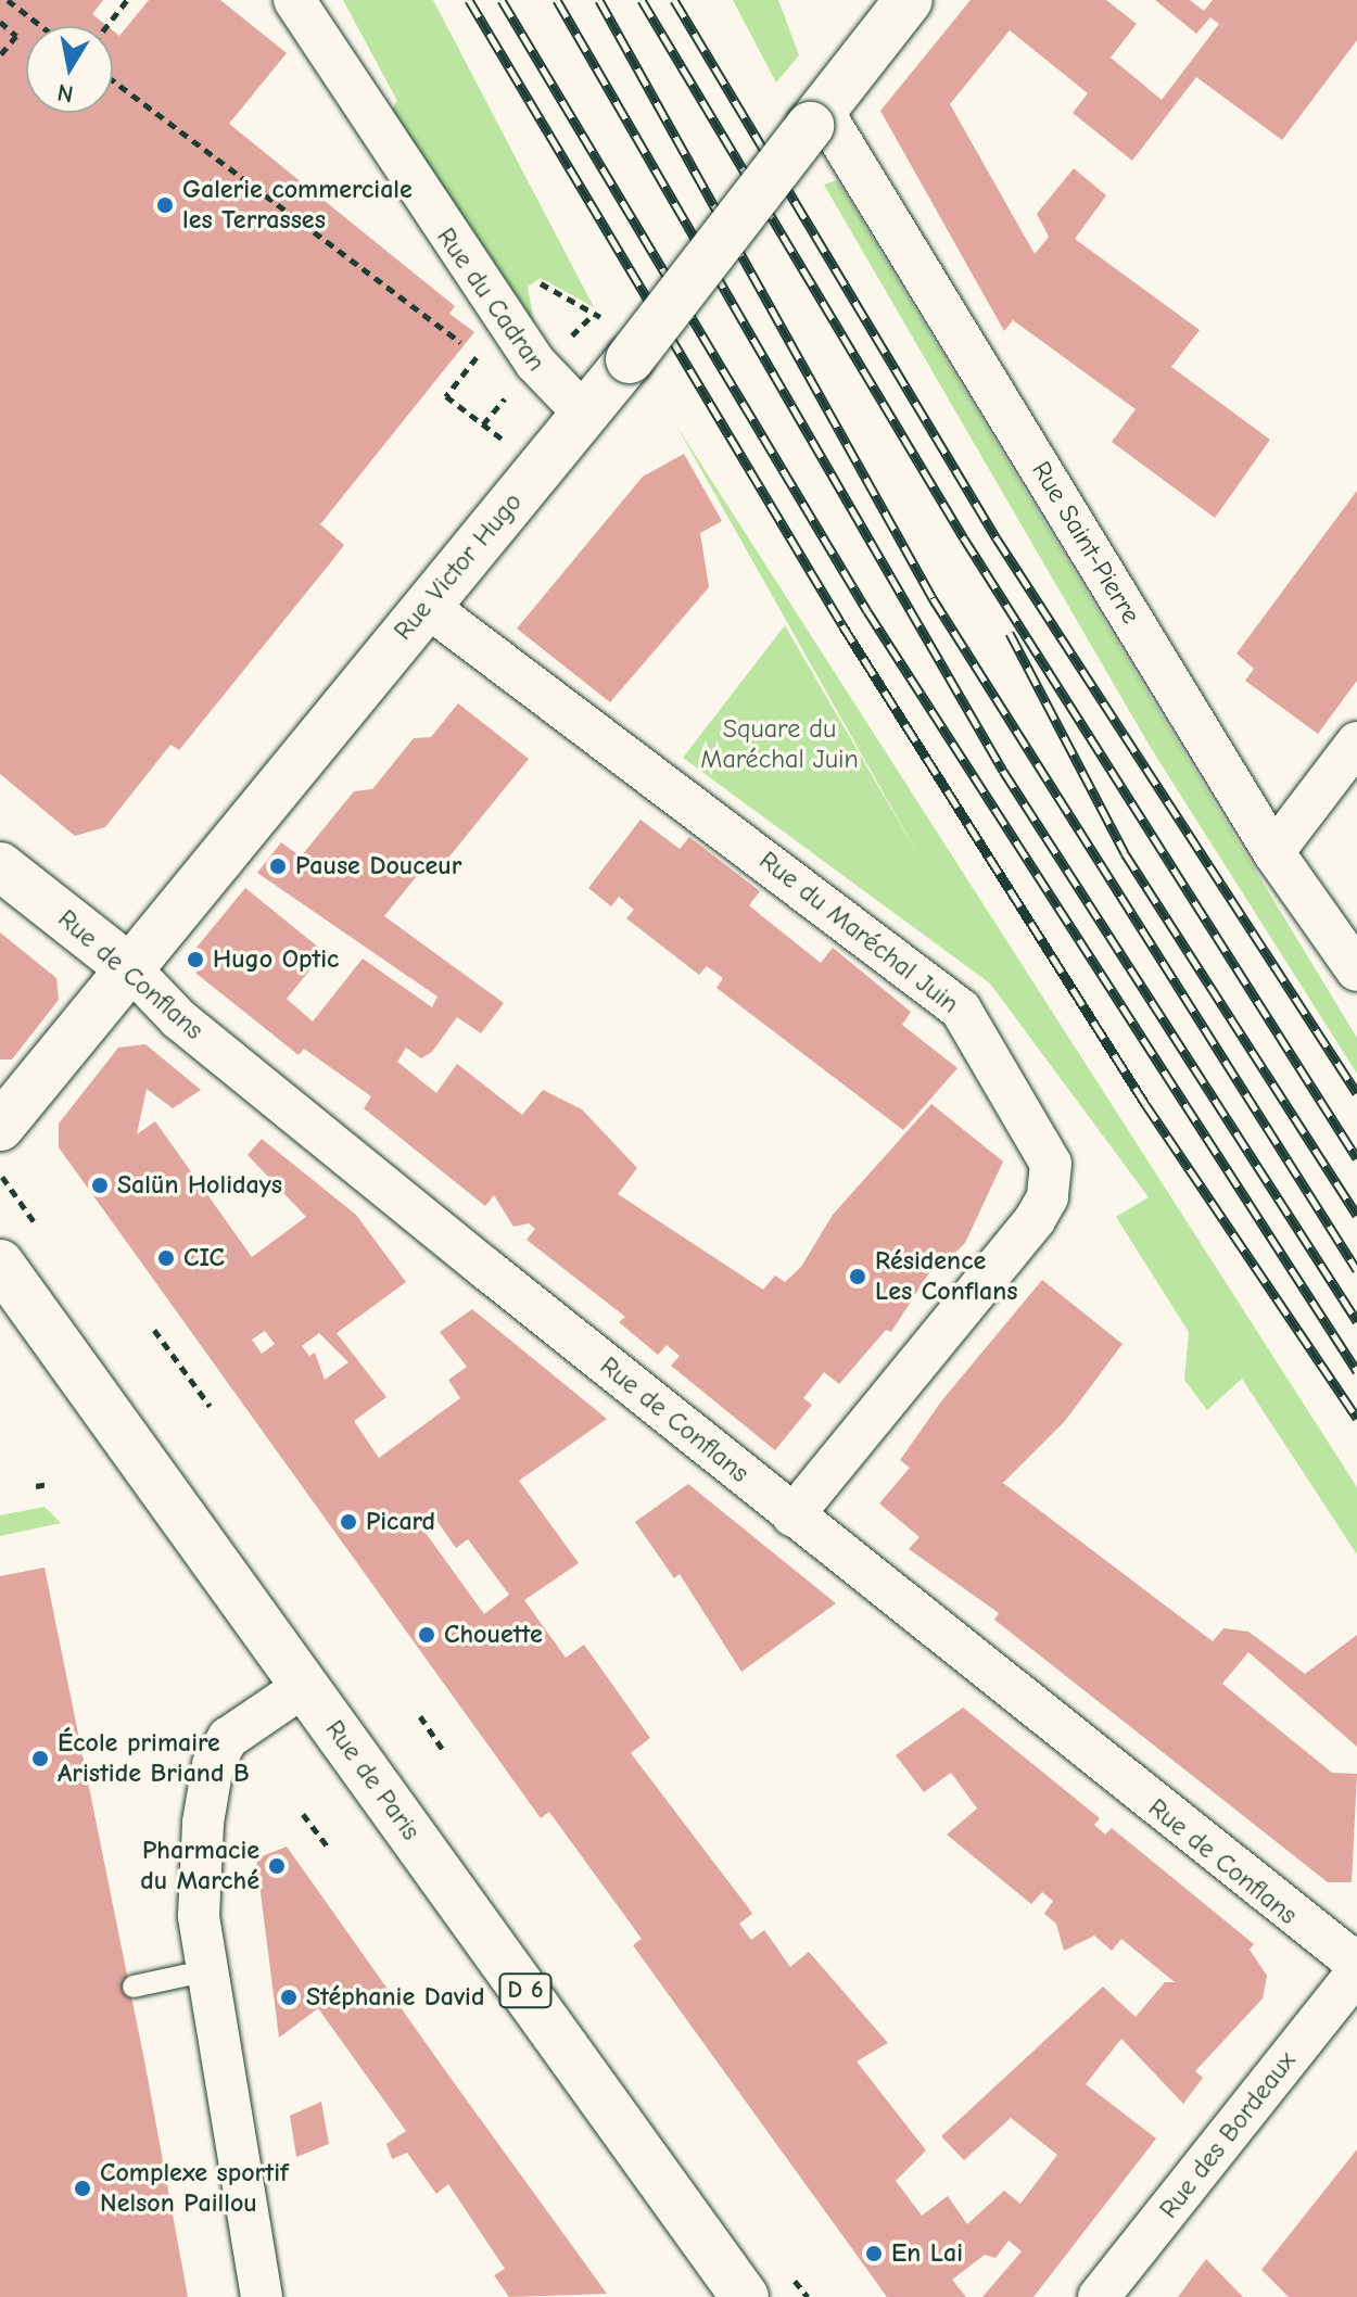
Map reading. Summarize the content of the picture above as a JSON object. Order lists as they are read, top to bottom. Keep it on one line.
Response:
{"streets":{"street":["Rue du Cadran","Rue Saint-Pierre","Rue Victor Hugo","Rue du Maréchal Juin","Rue de Conflans","Rue de Paris","D 6","Rue des Bordeaux"]},"crossings":[["Rue du Cadran","Rue Victor Hugo"],["Rue Saint-Pierre","Rue Victor Hugo"],["Rue Victor Hugo","Rue du Maréchal Juin"],["Rue Victor Hugo","Rue de Conflans"],["Rue du Maréchal Juin","Rue de Conflans"]],"parks":["Square du Maréchal Juin"],"places":["Galerie commerciale les Terrasses","Pause Douceur","Hugo Optic","Salün Holidays","CIC","Résidence Les Conflans","Picard","Chouette","École primaire Aristide Briand B","Pharmacie du Marché","Stéphanie David","Complexe sportif Nelson Paillou","En Lai"],"north":"bottom"}
